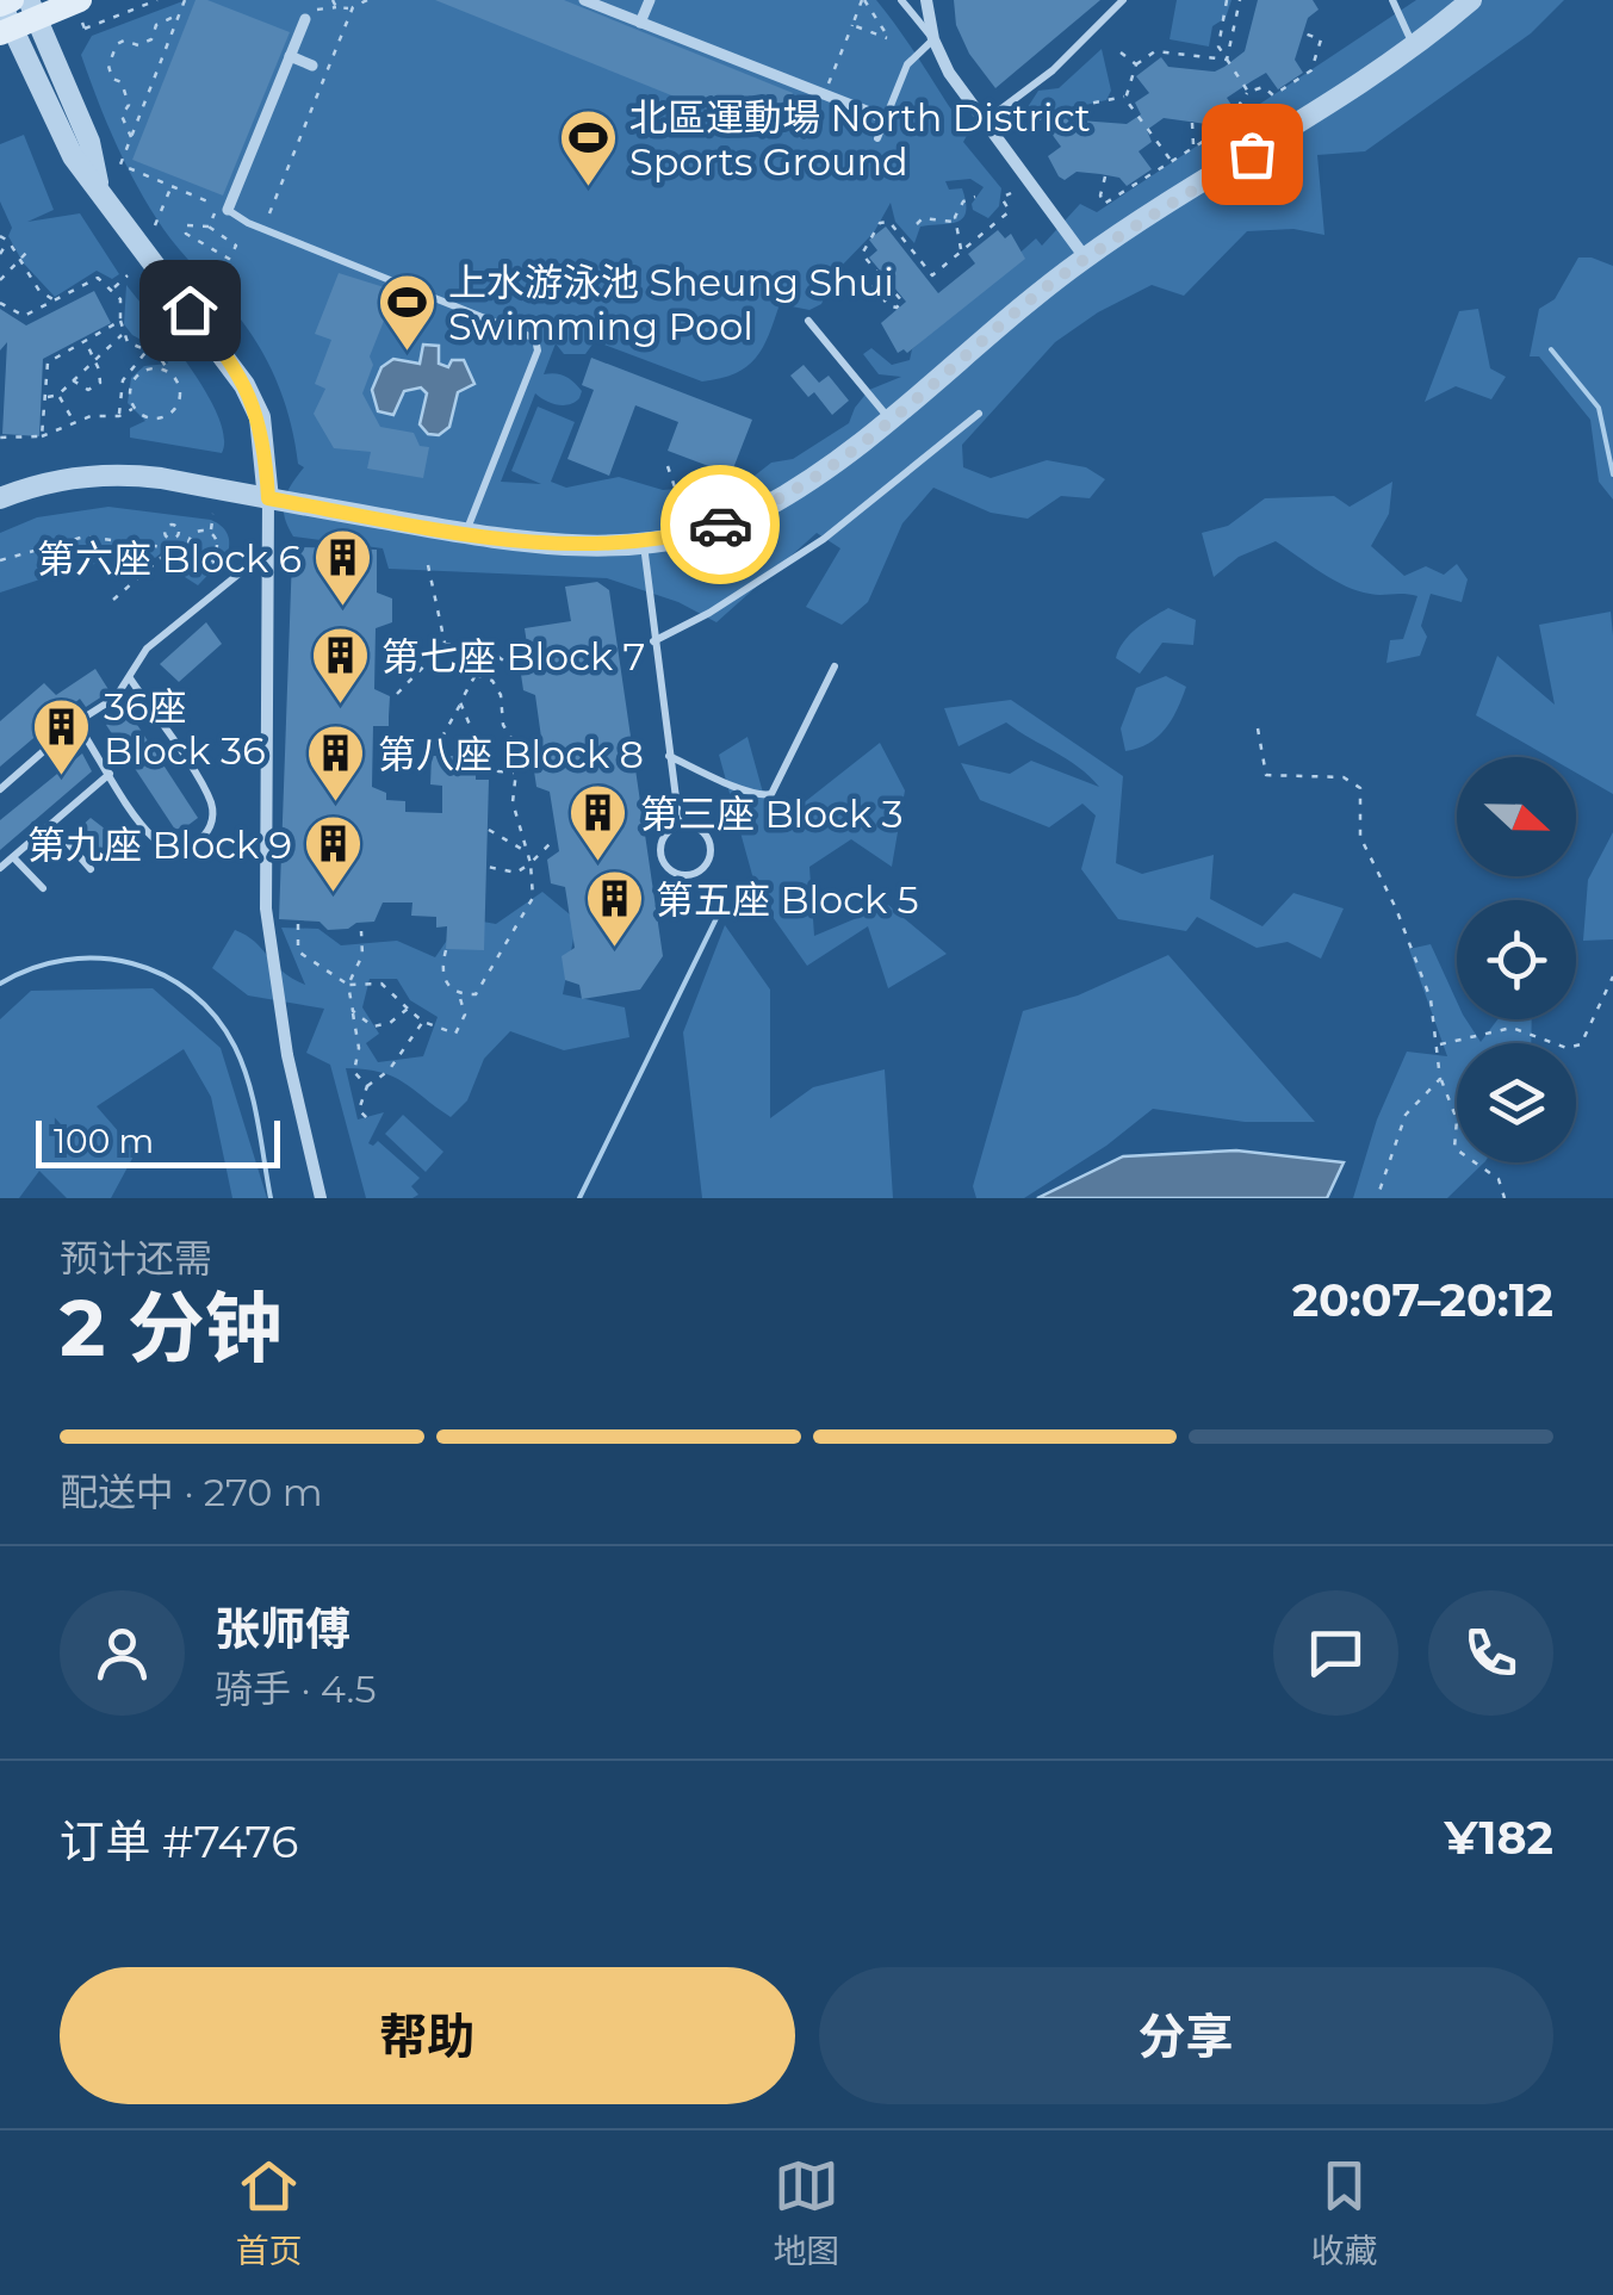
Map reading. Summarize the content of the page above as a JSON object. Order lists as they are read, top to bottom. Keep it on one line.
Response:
{"places":{"sports":["北區運動場 North District Sports Ground","上水游泳池 Sheung Shui Swimming Pool"],"building":["第六座 Block 6","第七座 Block 7","36座 Block 36","第八座 Block 8","第三座 Block 3","第九座 Block 9","第五座 Block 5"]},"scale_bar":"100 m","north":"right","page":{"scale":"100 m","heading":["2 分钟","预计还需","20:07–20:12"],"panel":["张师傅","骑手 · 4.5","订单 #7476","¥182"],"bar":"配送中 · 270 m","buttons":["帮助","分享"],"tabs":["首页","地图","收藏"]}}
